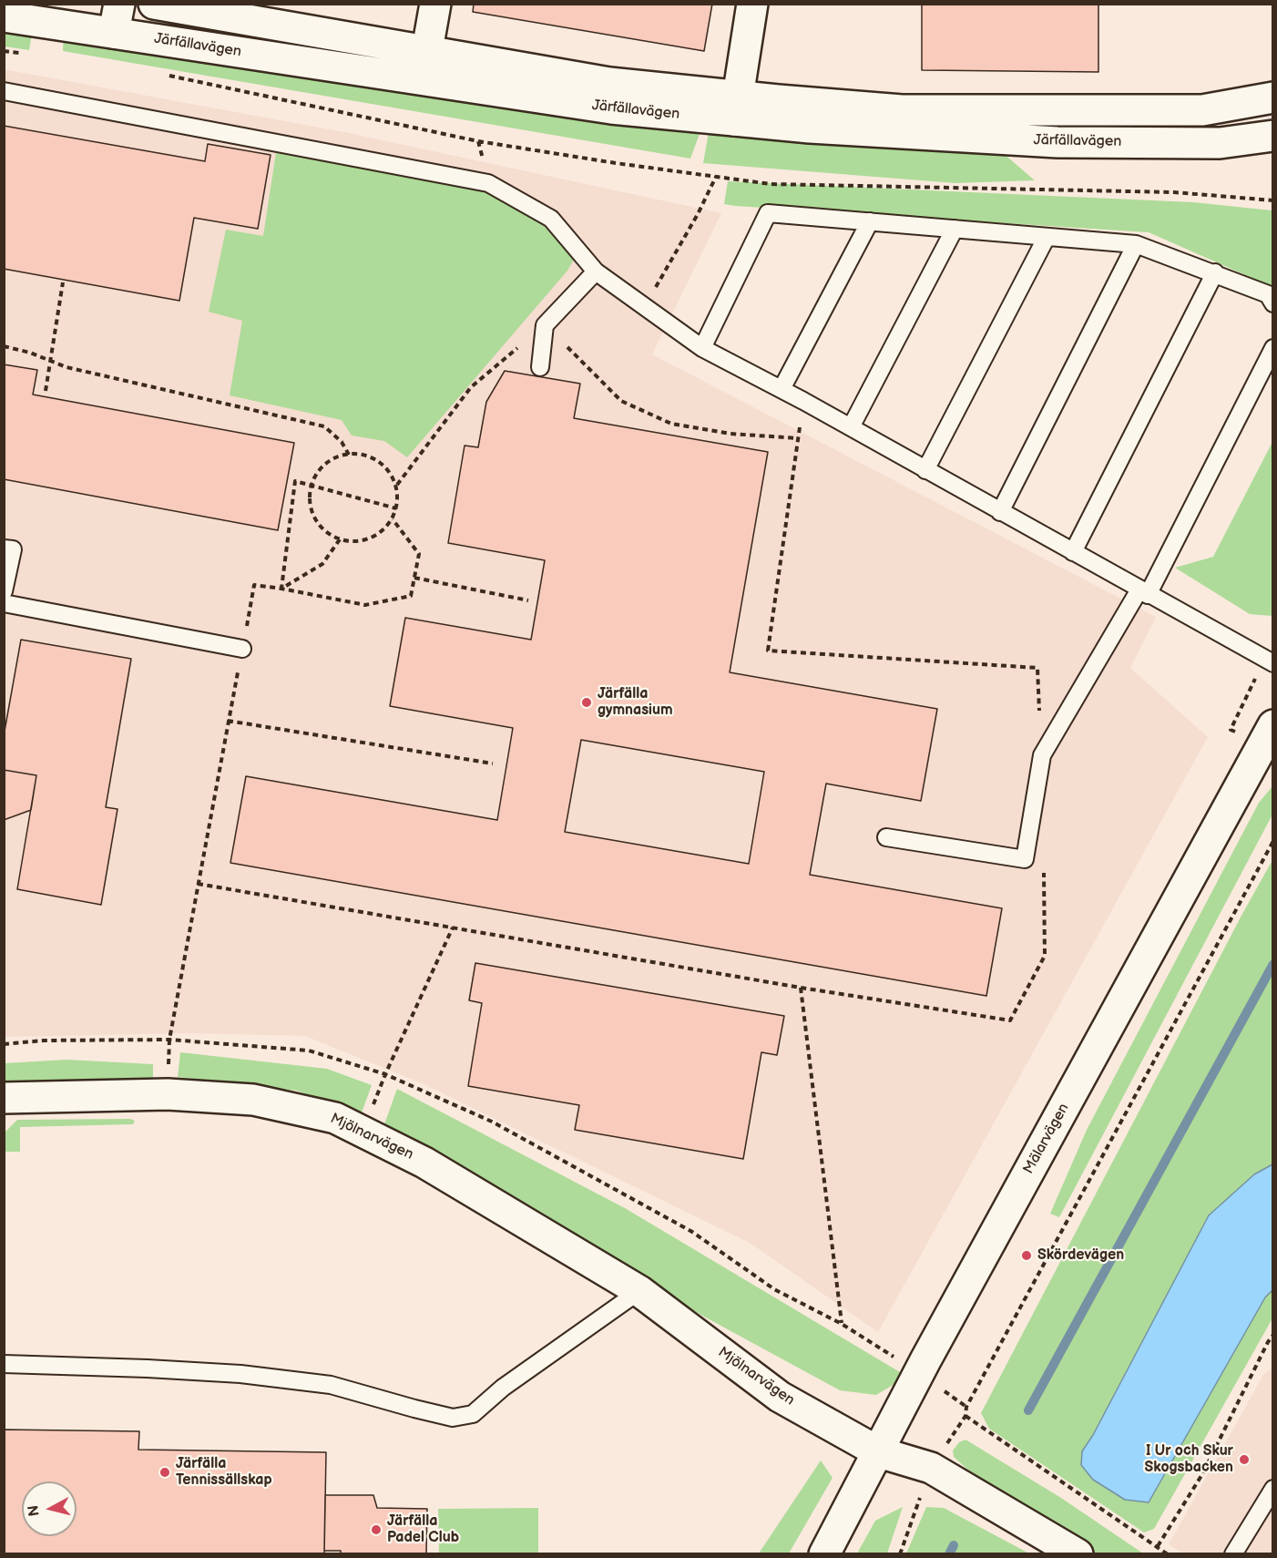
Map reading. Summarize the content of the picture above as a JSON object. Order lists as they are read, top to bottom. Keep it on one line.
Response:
{"streets":{"street":["Järfällavägen","Mjölnarvägen","Mälarvägen"]},"crossings":[["Mjölnarvägen","Mälarvägen"]],"places":["Järfälla gymnasium","Skördevägen","I Ur och Skur Skogsbacken","Järfälla Tennissällskap","Järfälla Padel Club"],"north":"left"}
